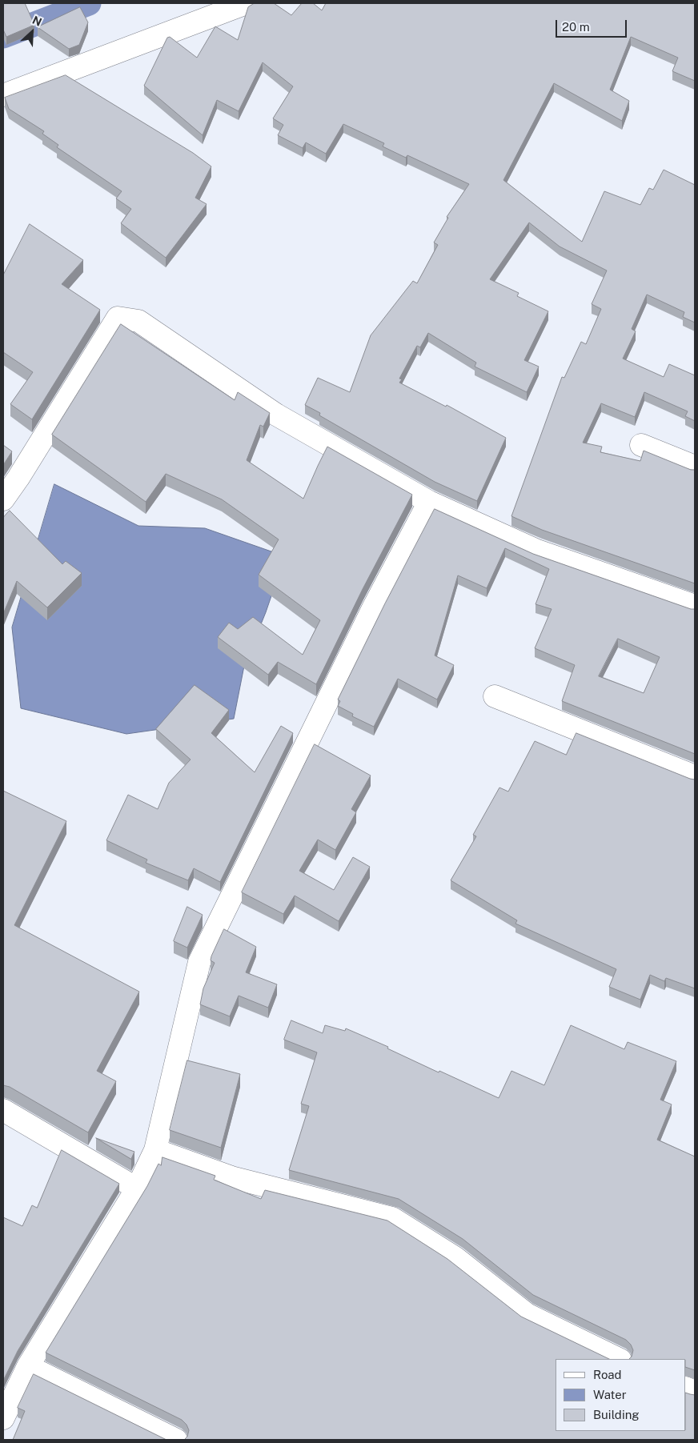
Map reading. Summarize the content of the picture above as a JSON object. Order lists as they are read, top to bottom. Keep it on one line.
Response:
{"legend":["Road","Water","Building"],"scale_bar":"20 m","north":"top right"}
